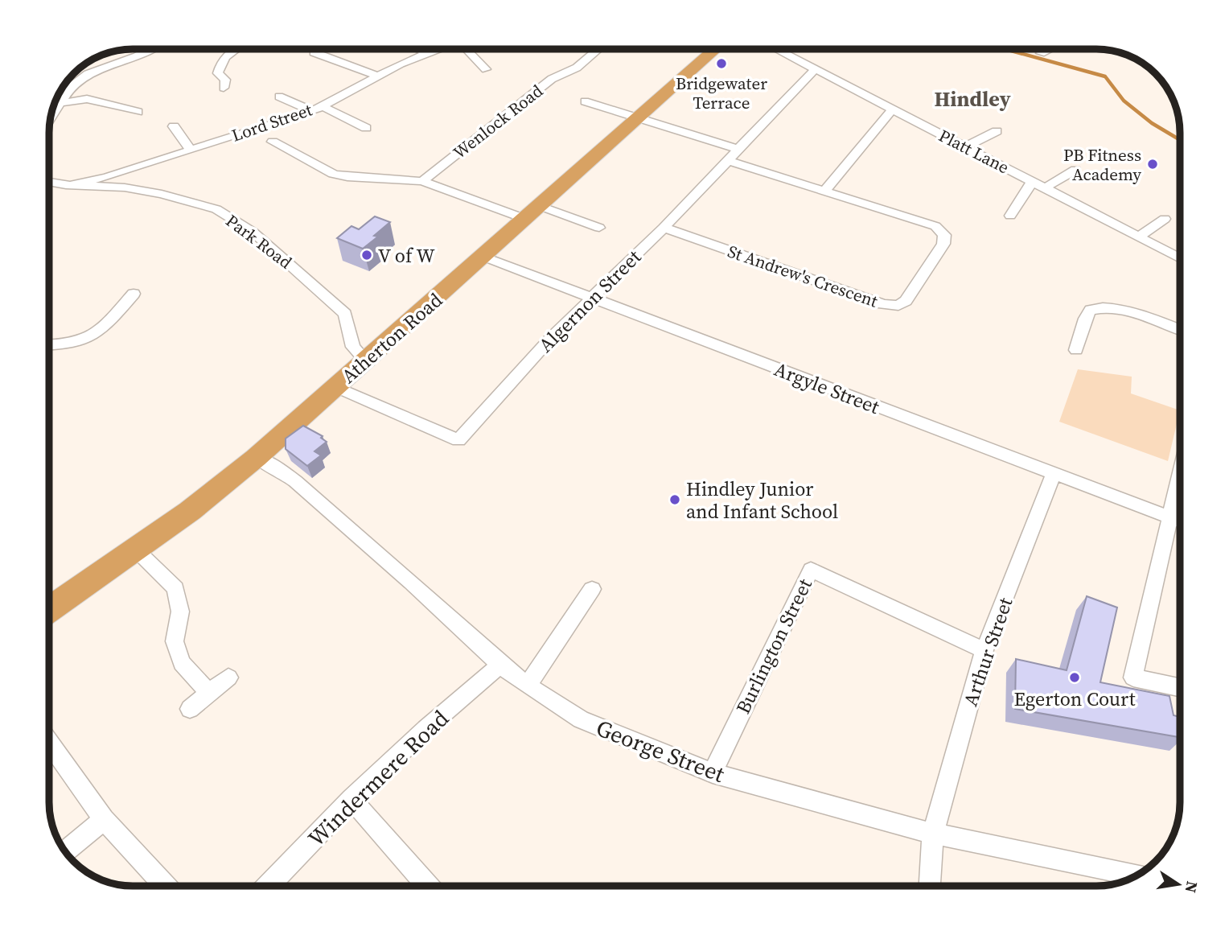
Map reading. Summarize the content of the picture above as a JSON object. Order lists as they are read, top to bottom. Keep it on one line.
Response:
{"streets":{"highway":["Atherton Road"],"street":["Wenlock Road","Lord Street","Platt Lane","Park Road","St Andrew's Crescent","Algernon Street","Argyle Street","Burlington Street","Arthur Street","George Street","Windermere Road"]},"crossings":[["Lord Street","Park Road"],["Platt Lane","Algernon Street"],["Park Road","Atherton Road"],["St Andrew's Crescent","Algernon Street"],["Algernon Street","Atherton Road"],["Algernon Street","Argyle Street"],["Atherton Road","Argyle Street"],["Atherton Road","George Street"],["Argyle Street","Arthur Street"],["Burlington Street","Arthur Street"],["Burlington Street","George Street"],["Arthur Street","George Street"],["George Street","Windermere Road"]],"districts":["Hindley"],"places":["Bridgewater Terrace","PB Fitness Academy","V of W","Hindley Junior and Infant School","Egerton Court"],"north":"right"}
